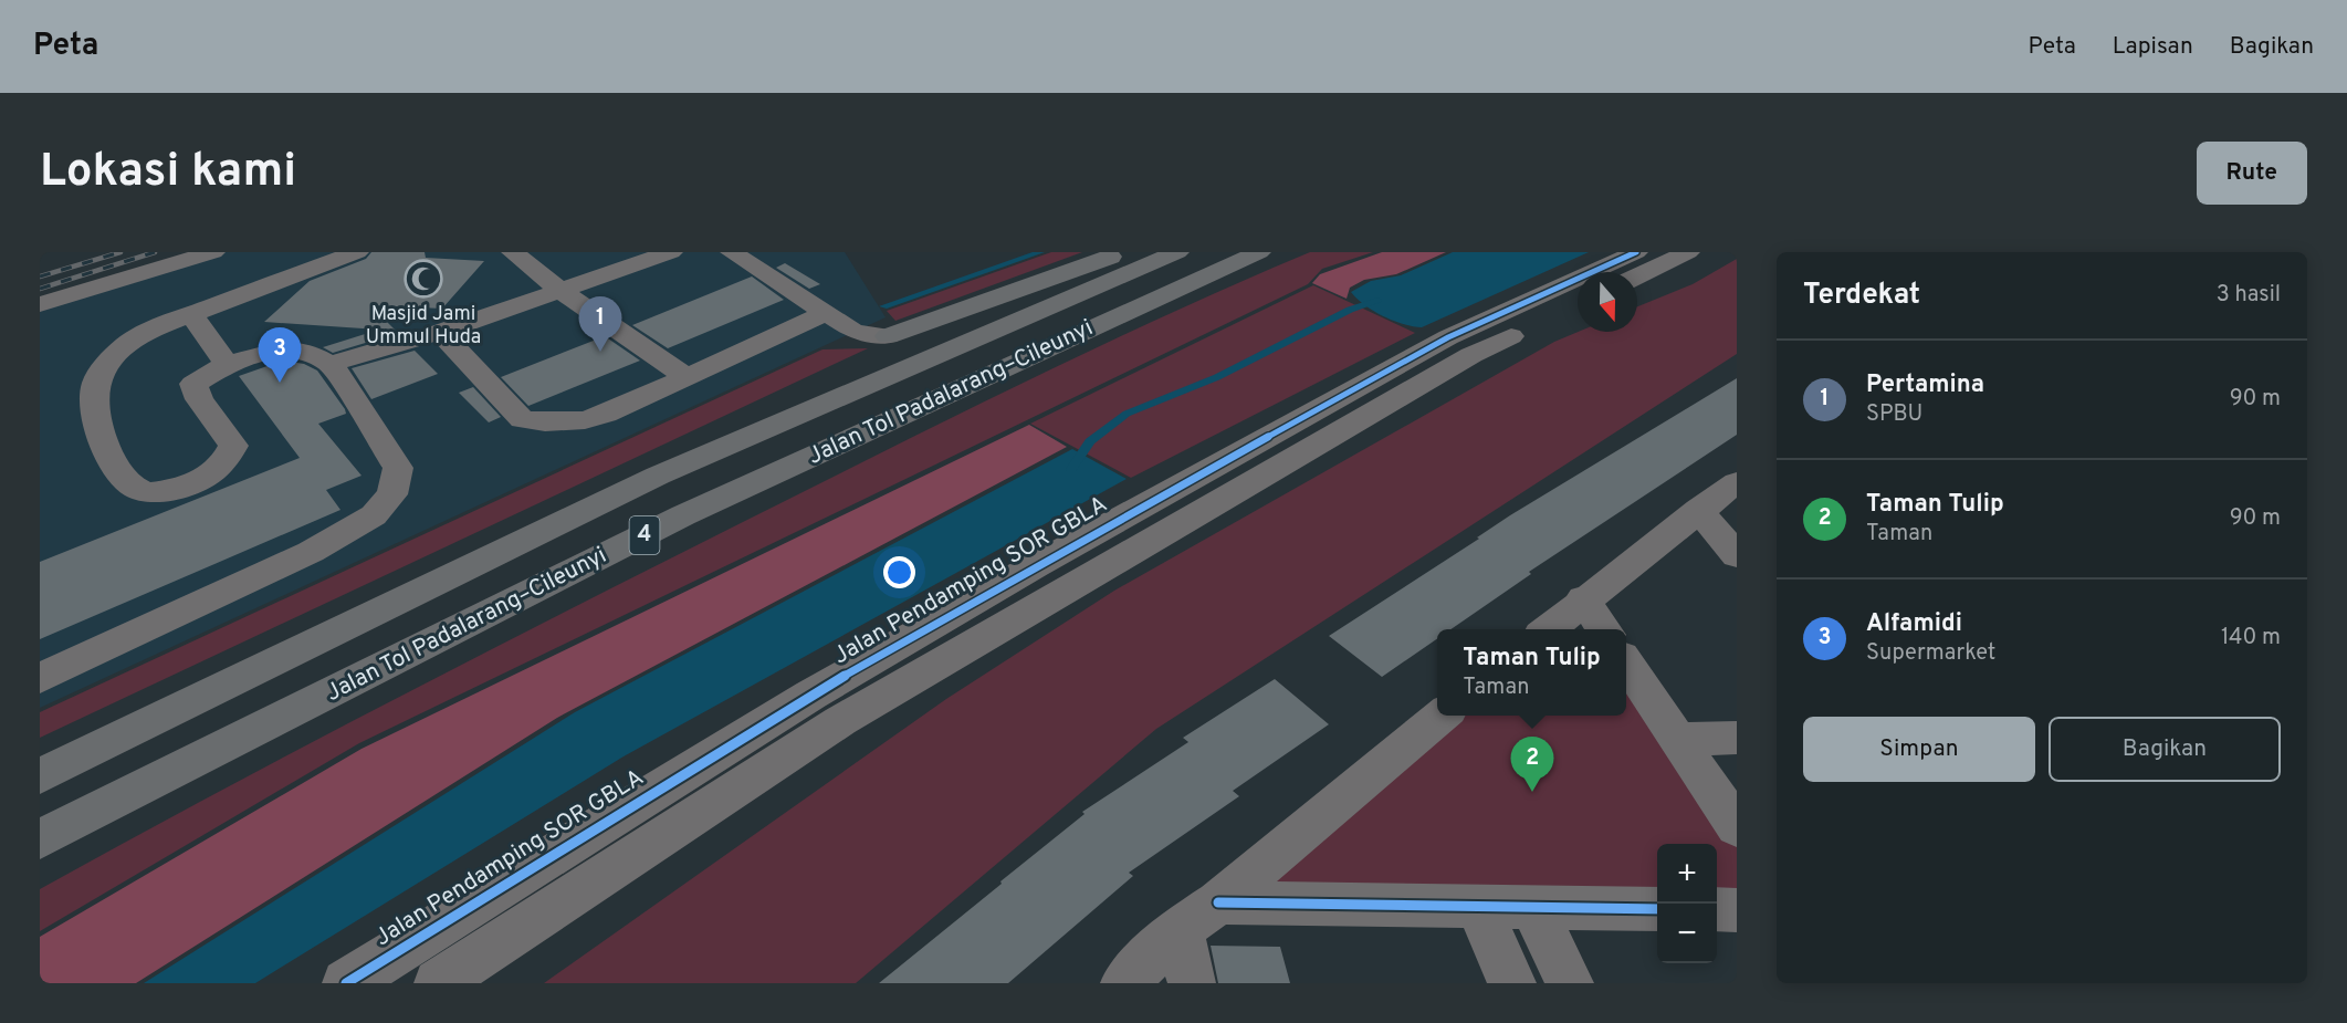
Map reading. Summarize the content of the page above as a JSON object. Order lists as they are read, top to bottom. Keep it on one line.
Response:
{"streets":{"highway":["Jalan Tol Padalarang–Cileunyi","4"],"street":["Jalan Pendamping SOR GBLA"]},"places":{"mosque":["Masjid Jami Ummul Huda"]},"north":"bottom","page":{"header":"Peta","nav":["Peta","Lapisan","Bagikan"],"buttons":["Rute",["Simpan","Bagikan"]],"title":"Lokasi kami","heading":["Terdekat","3 hasil"],"pins":["1","3","2"],"list":[{"mark":"1","name":"Pertamina","note":"SPBU","value":"90 m"},{"mark":"2","name":"Taman Tulip","note":"Taman","value":"90 m"},{"mark":"3","name":"Alfamidi","note":"Supermarket","value":"140 m"}],"popup":["Taman Tulip","Taman"],"map_buttons":["+","−"]}}
